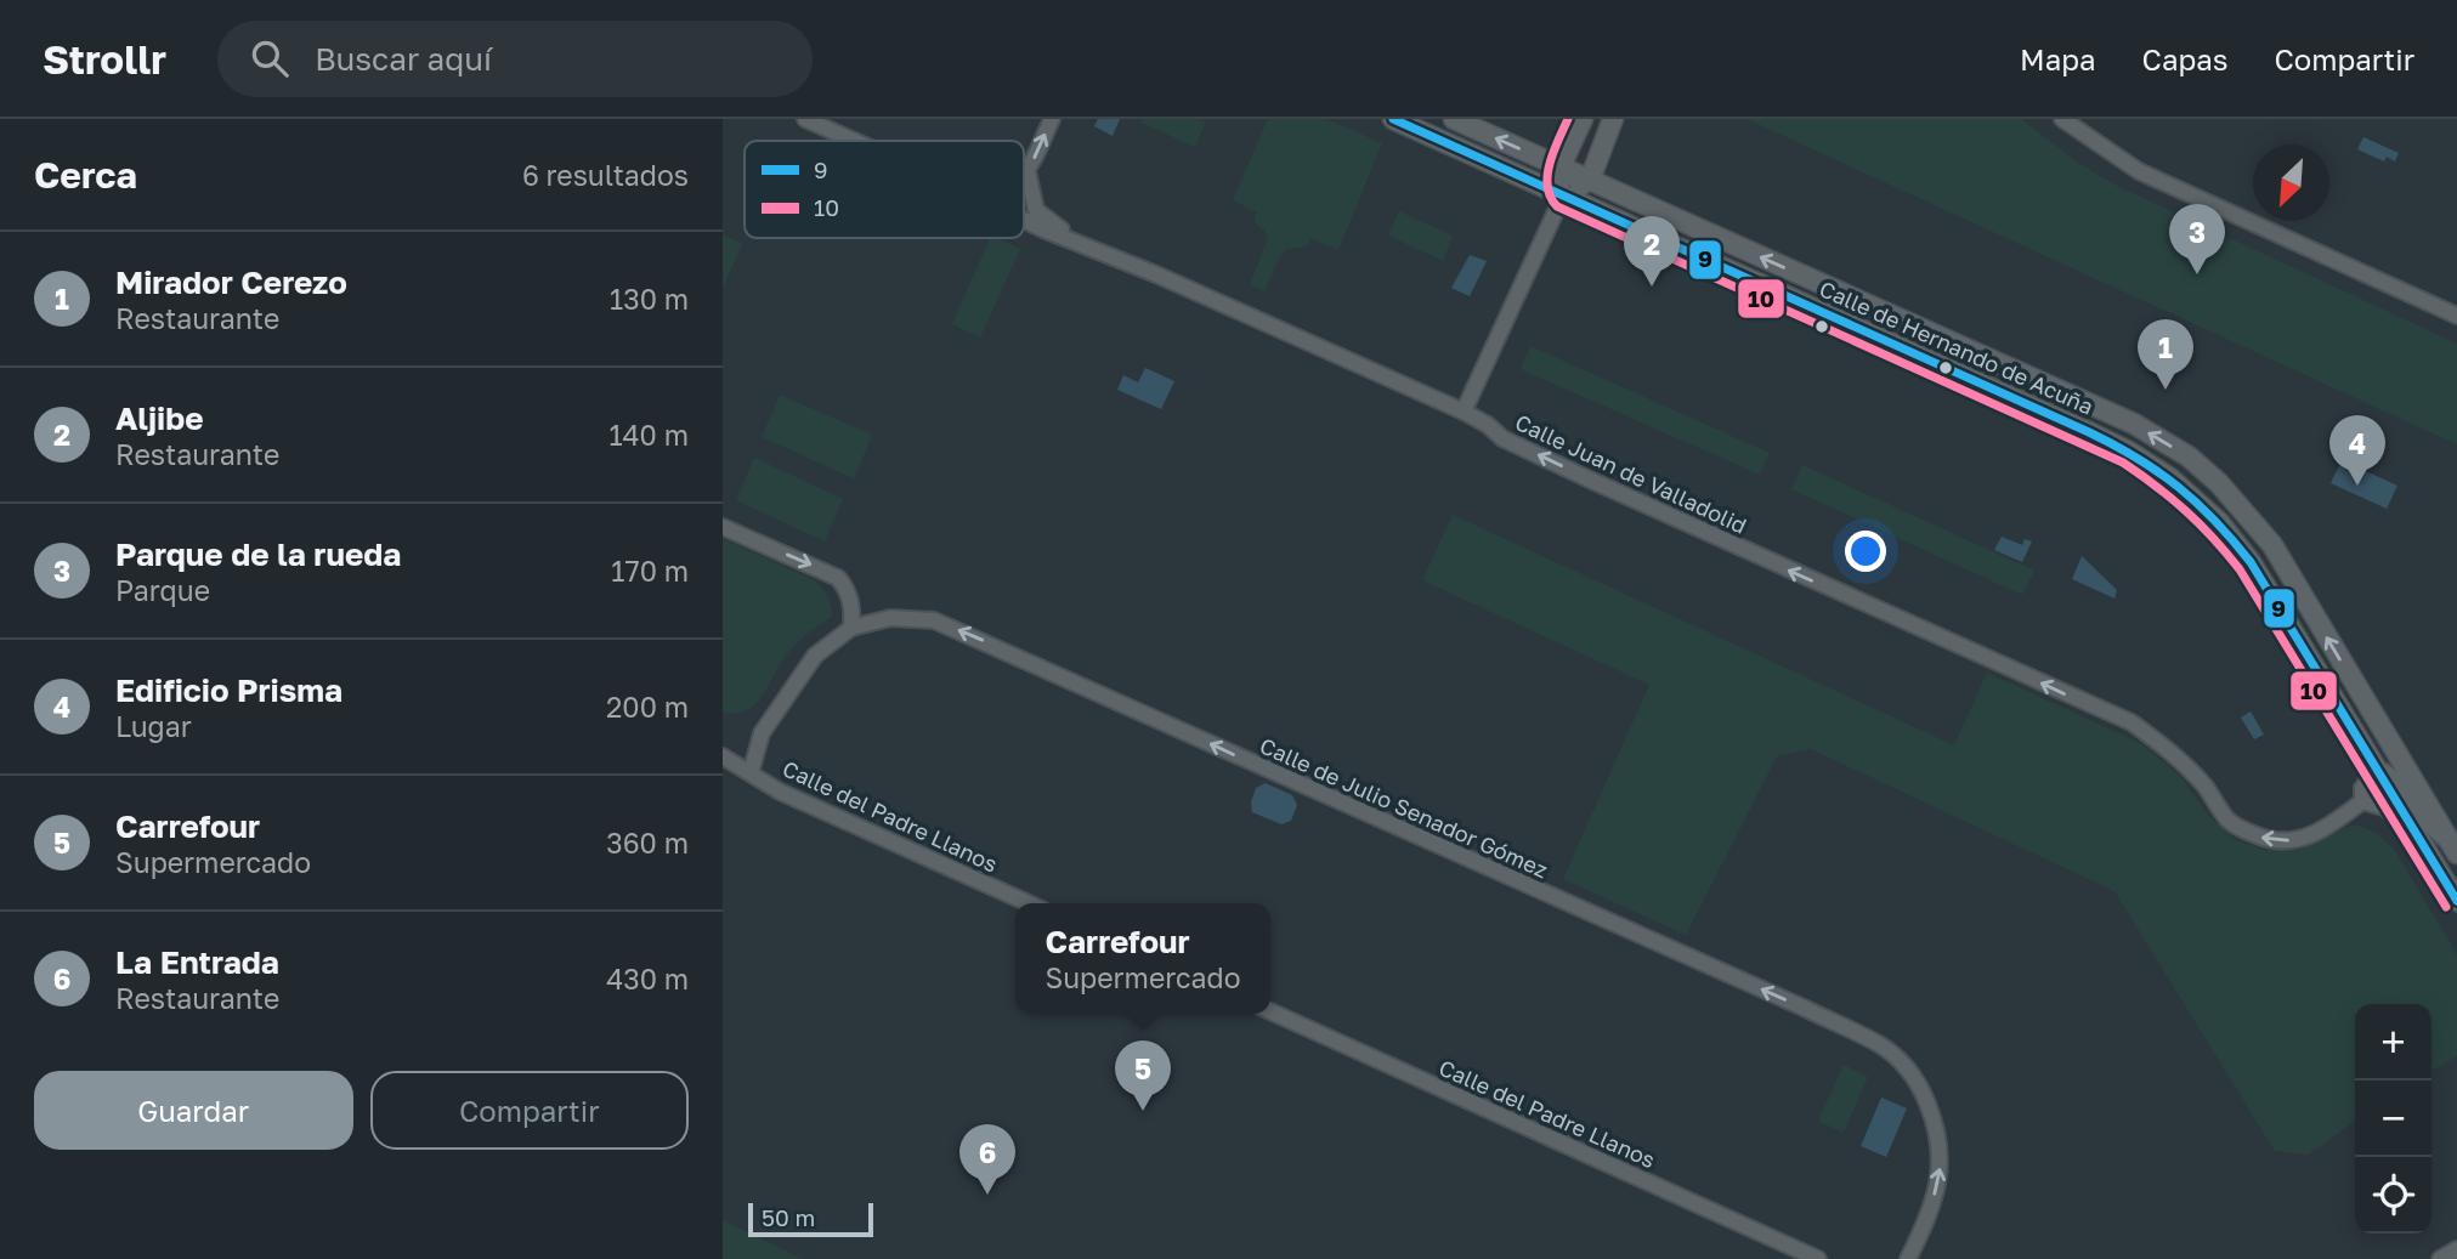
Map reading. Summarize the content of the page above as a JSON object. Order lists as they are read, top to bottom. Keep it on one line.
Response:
{"streets":{"street":["Calle de Hernando de Acuña","Calle Juan de Valladolid","Calle de Julio Senador Gómez","Calle del Padre Llanos"]},"crossings":[["Calle de Julio Senador Gómez","Calle del Padre Llanos"]],"one_way":["Calle Juan de Valladolid","Calle de Julio Senador Gómez"],"lines":["transit line 9","transit line 10"],"legend":["9","10"],"scale_bar":"50 m","north":"bottom left","page":{"header":"Strollr","search":"Buscar aquí","nav":["Mapa","Capas","Compartir"],"heading":["Cerca","6 resultados"],"pins":["3","2","1","4","5","6"],"list":[{"mark":"1","name":"Mirador Cerezo","note":"Restaurante","value":"130 m"},{"mark":"2","name":"Aljibe","note":"Restaurante","value":"140 m"},{"mark":"3","name":"Parque de la rueda","note":"Parque","value":"170 m"},{"mark":"4","name":"Edificio Prisma","note":"Lugar","value":"200 m"},{"mark":"5","name":"Carrefour","note":"Supermercado","value":"360 m"},{"mark":"6","name":"La Entrada","note":"Restaurante","value":"430 m"}],"popup":["Carrefour","Supermercado"],"map_buttons":["+","−"],"buttons":["Guardar","Compartir"],"scale":"50 m"}}
